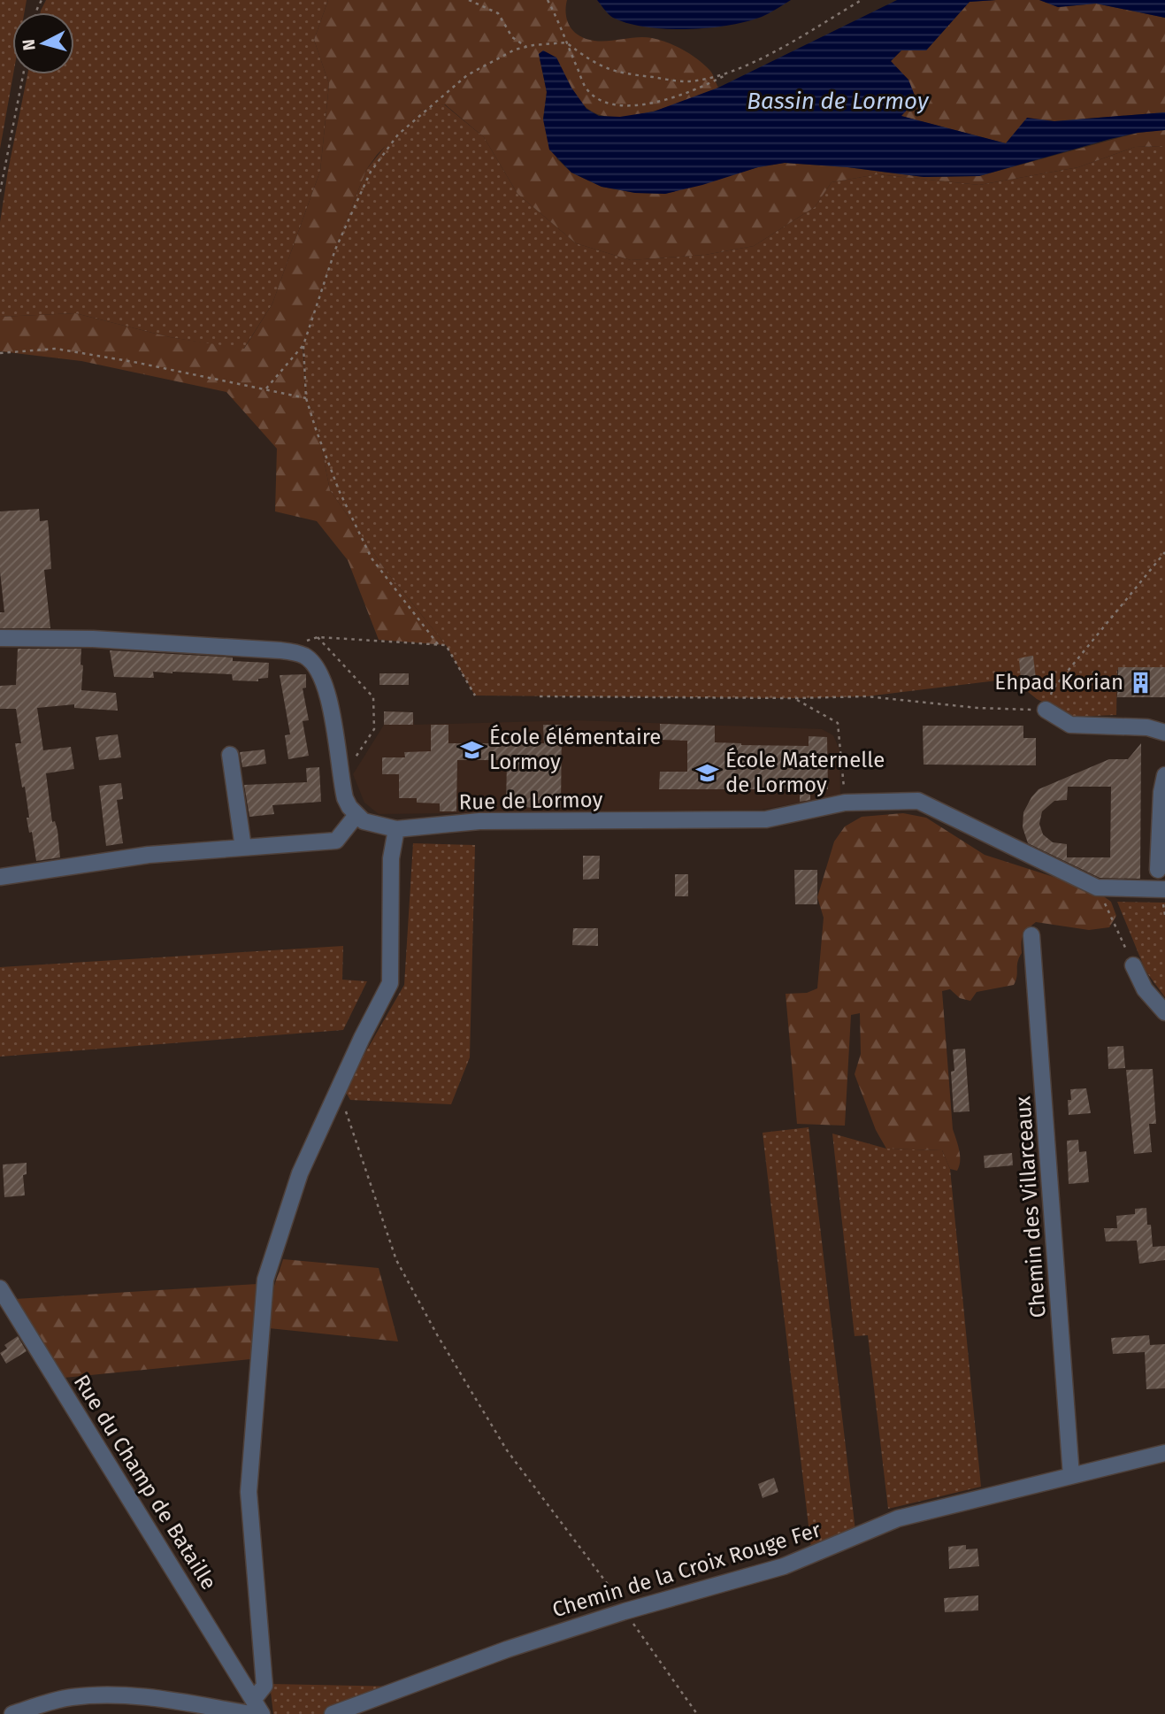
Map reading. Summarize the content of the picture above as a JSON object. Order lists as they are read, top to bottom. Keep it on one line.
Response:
{"streets":{"street":["Rue de Lormoy","Chemin des Villarceaux","Rue du Champ de Bataille","Chemin de la Croix Rouge Fer"]},"crossings":[["Chemin des Villarceaux","Chemin de la Croix Rouge Fer"]],"water":["Bassin de Lormoy"],"places":{"building":["Ehpad Korian"],"school or university":["École élémentaire Lormoy","École Maternelle de Lormoy"]},"north":"left"}
